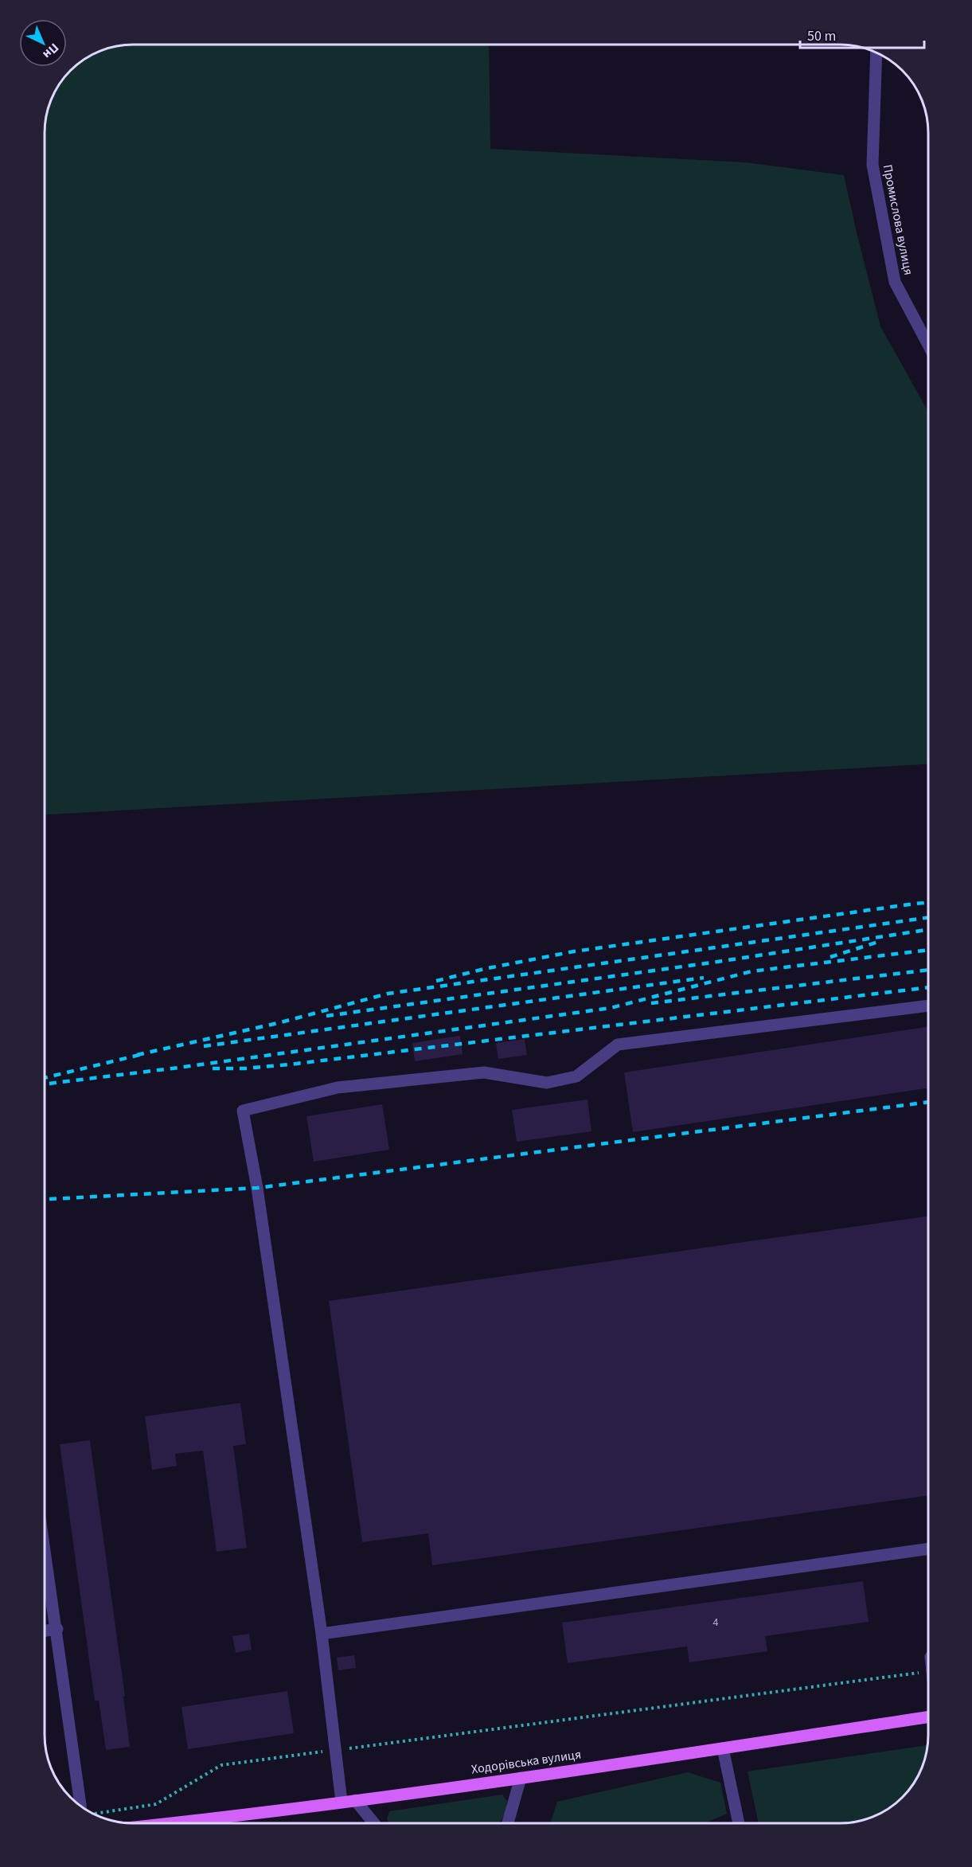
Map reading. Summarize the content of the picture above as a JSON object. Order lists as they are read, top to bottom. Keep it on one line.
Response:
{"streets":{"main road":["Ходорівська вулиця"],"street":["Промислова вулиця"]},"house_numbers":["4"],"scale_bar":"50 m","north":"bottom right"}
